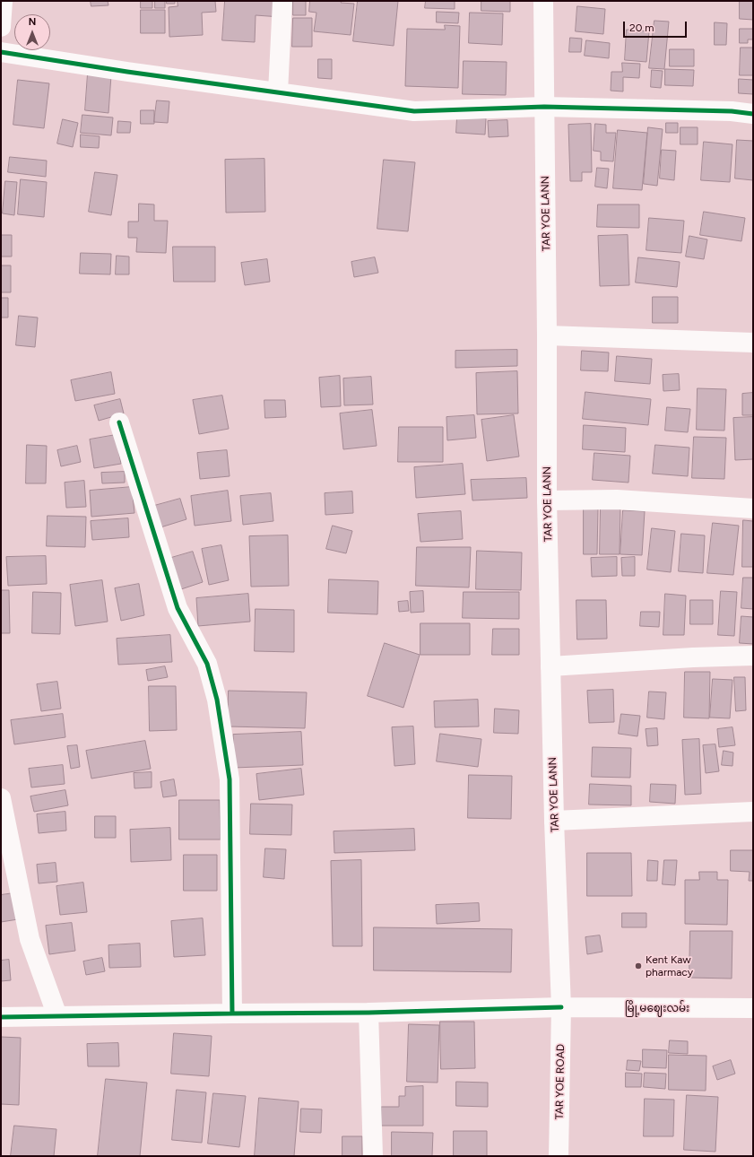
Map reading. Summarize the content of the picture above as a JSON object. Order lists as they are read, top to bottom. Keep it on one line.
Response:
{"streets":{"street":["TAR YOE LANN","မြို့မဈေးလမ်း","TAR YOE ROAD"]},"crossings":[["TAR YOE LANN","မြို့မဈေးလမ်း"],["TAR YOE LANN","TAR YOE ROAD"],["မြို့မဈေးလမ်း","TAR YOE ROAD"]],"places":["Kent Kaw pharmacy"],"scale_bar":"20 m","north":"top"}
